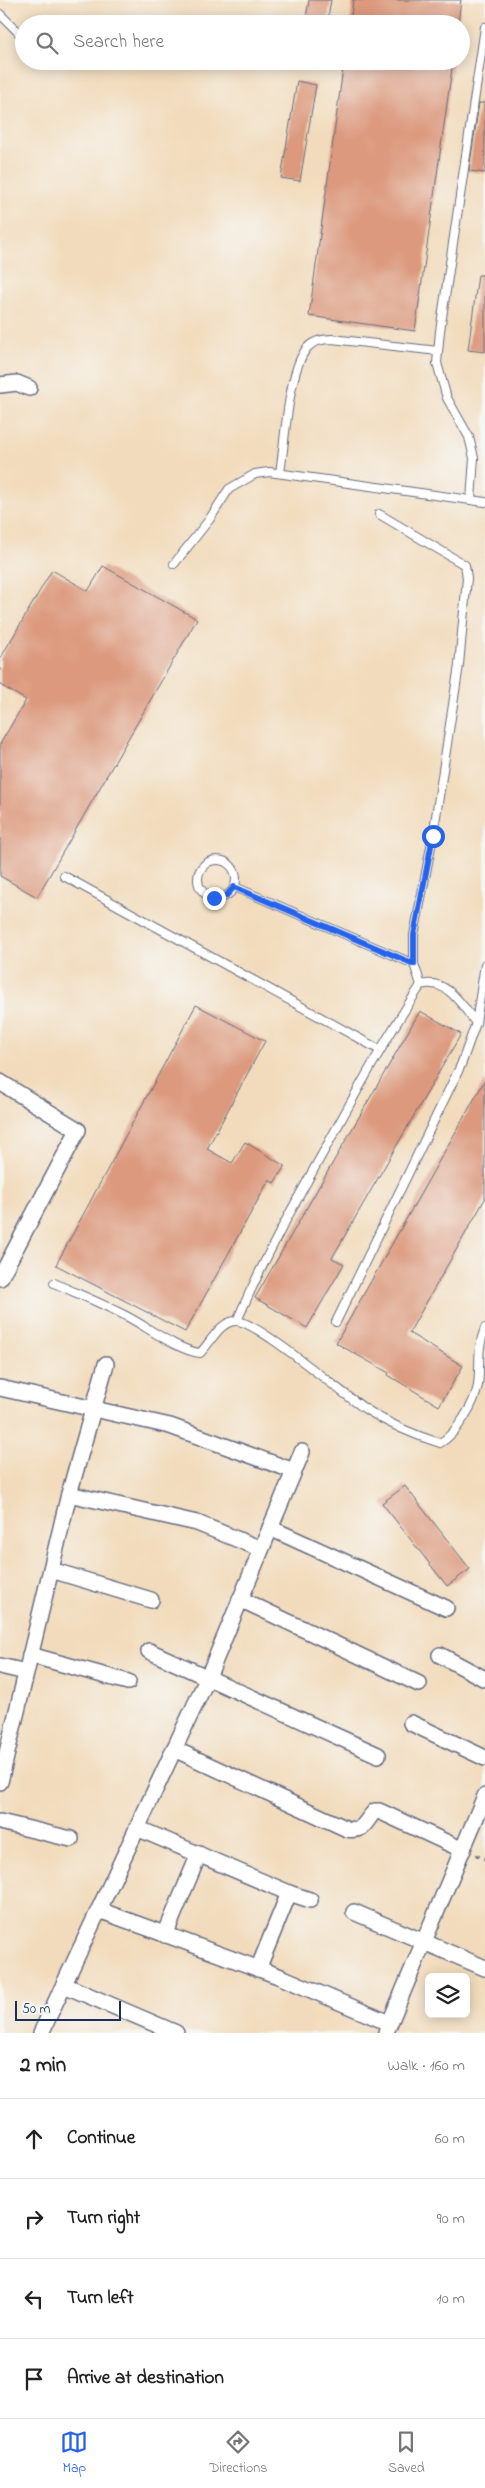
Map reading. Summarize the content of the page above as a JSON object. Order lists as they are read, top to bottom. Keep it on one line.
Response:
{"scale_bar":"50 m","page":{"search":"Search here","scale":"50 m","heading":["2 min","Walk · 160 m"],"list":[["Continue","60 m"],["Turn right","90 m"],["Turn left","10 m"],"Arrive at destination"],"nav":["Map","Directions","Saved"]}}
